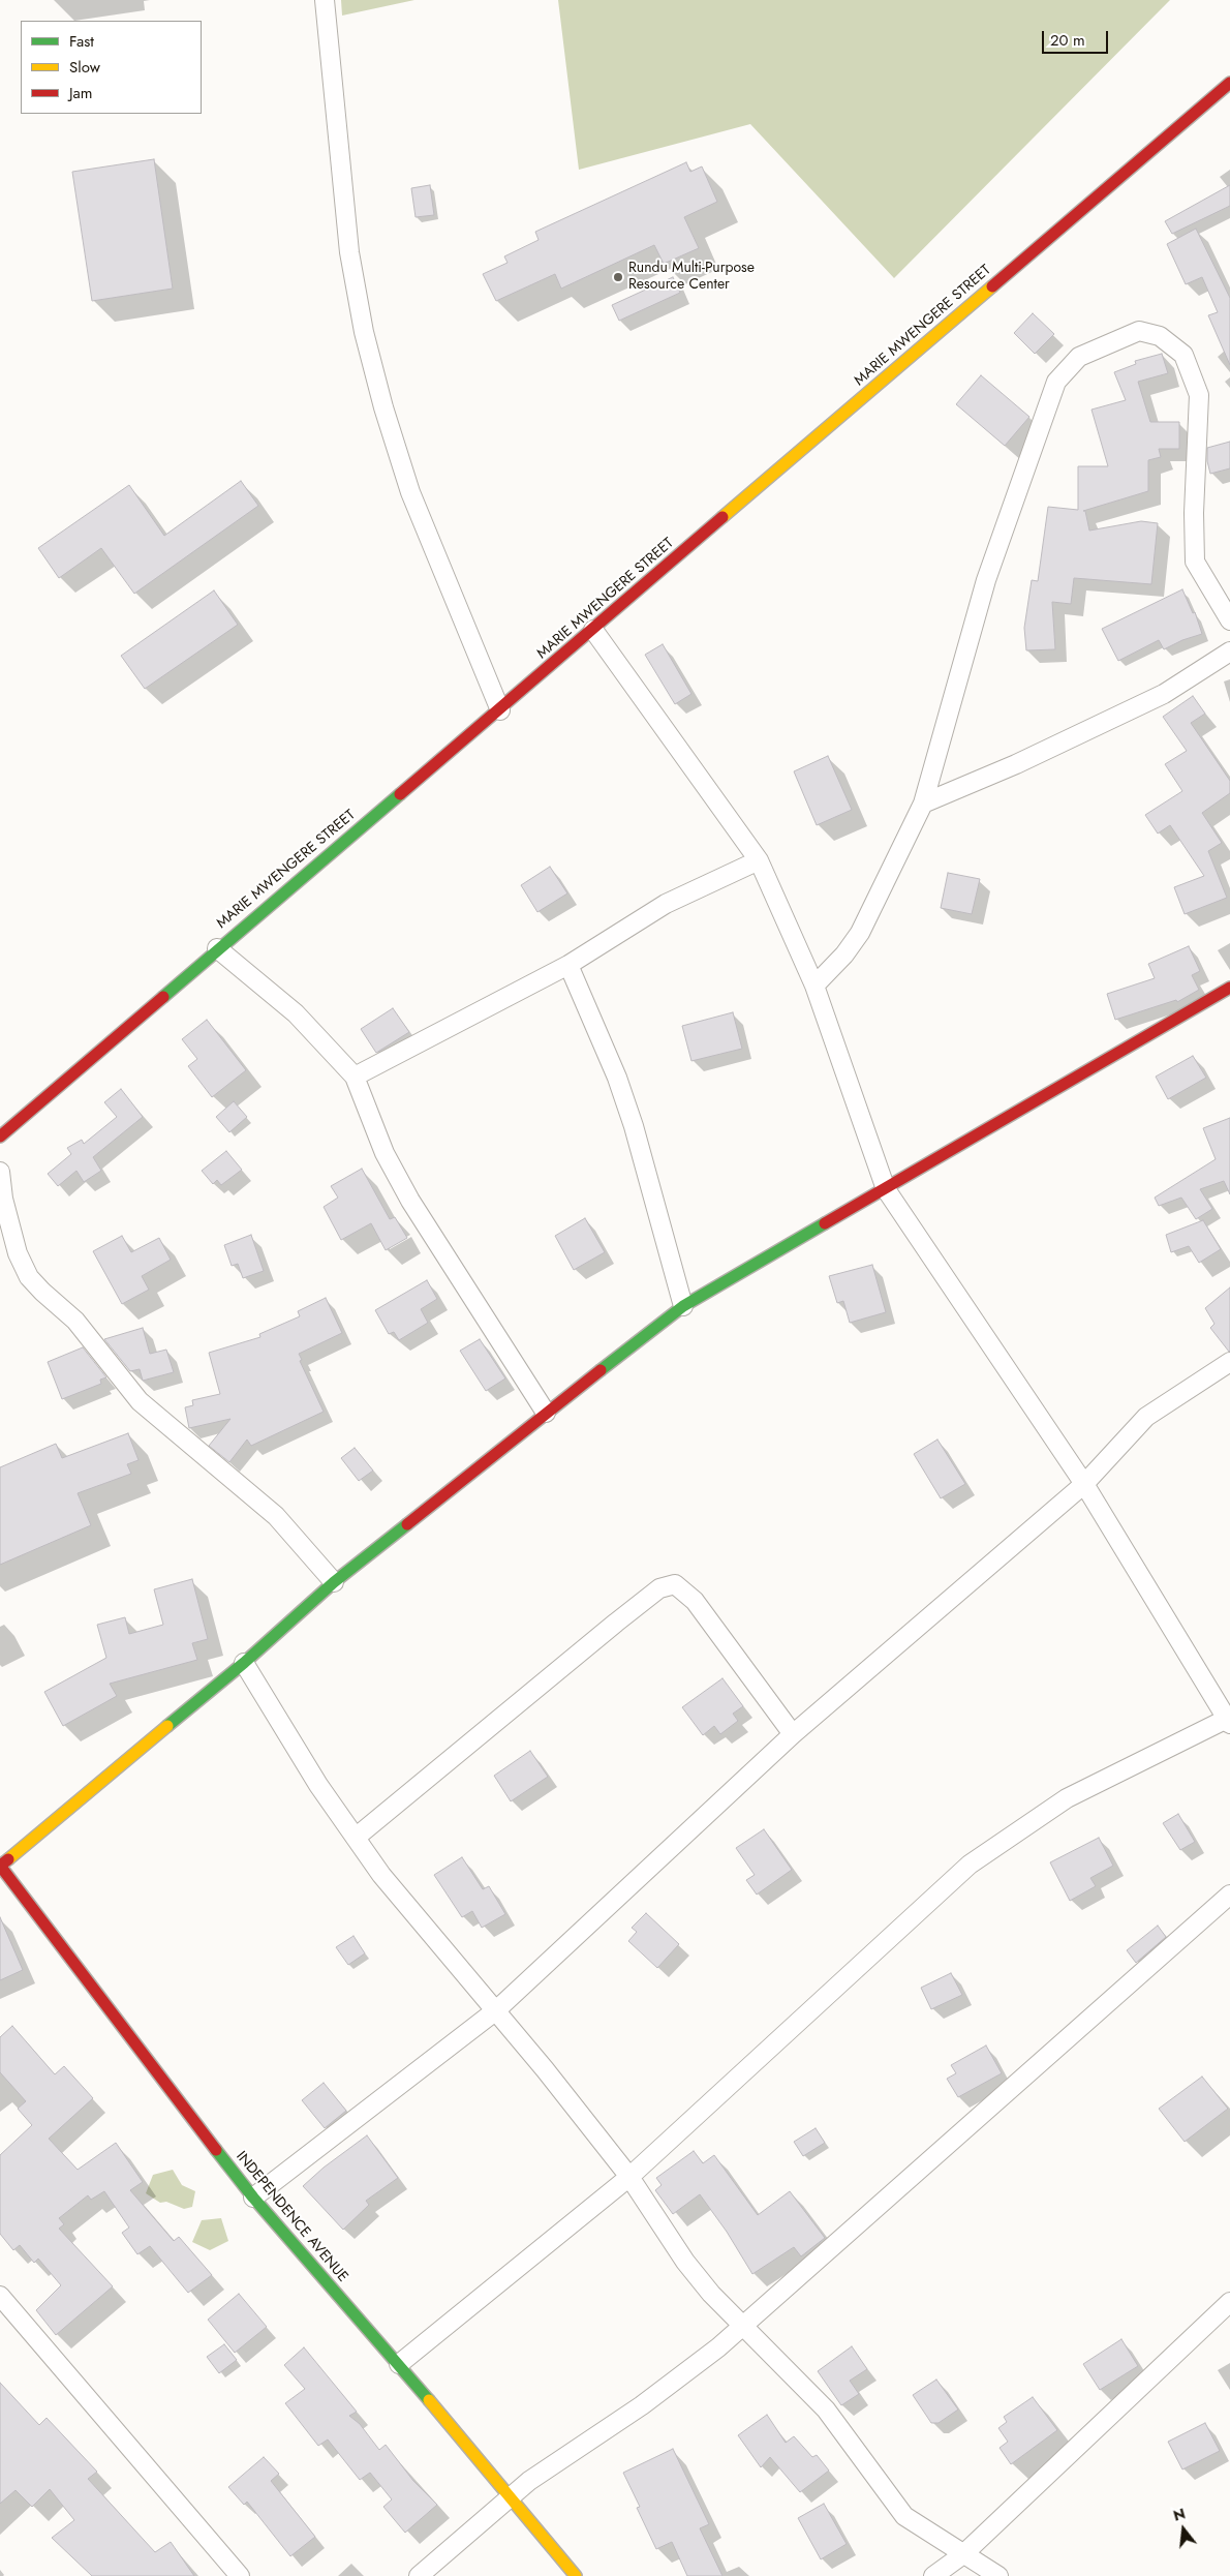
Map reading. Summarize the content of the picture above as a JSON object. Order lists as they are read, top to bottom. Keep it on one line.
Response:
{"streets":{"street":["MARIE MWENGERE STREET","INDEPENDENCE AVENUE"]},"places":["Rundu Multi-Purpose Resource Center"],"legend":["Fast","Slow","Jam"],"scale_bar":"20 m","north":"top"}
